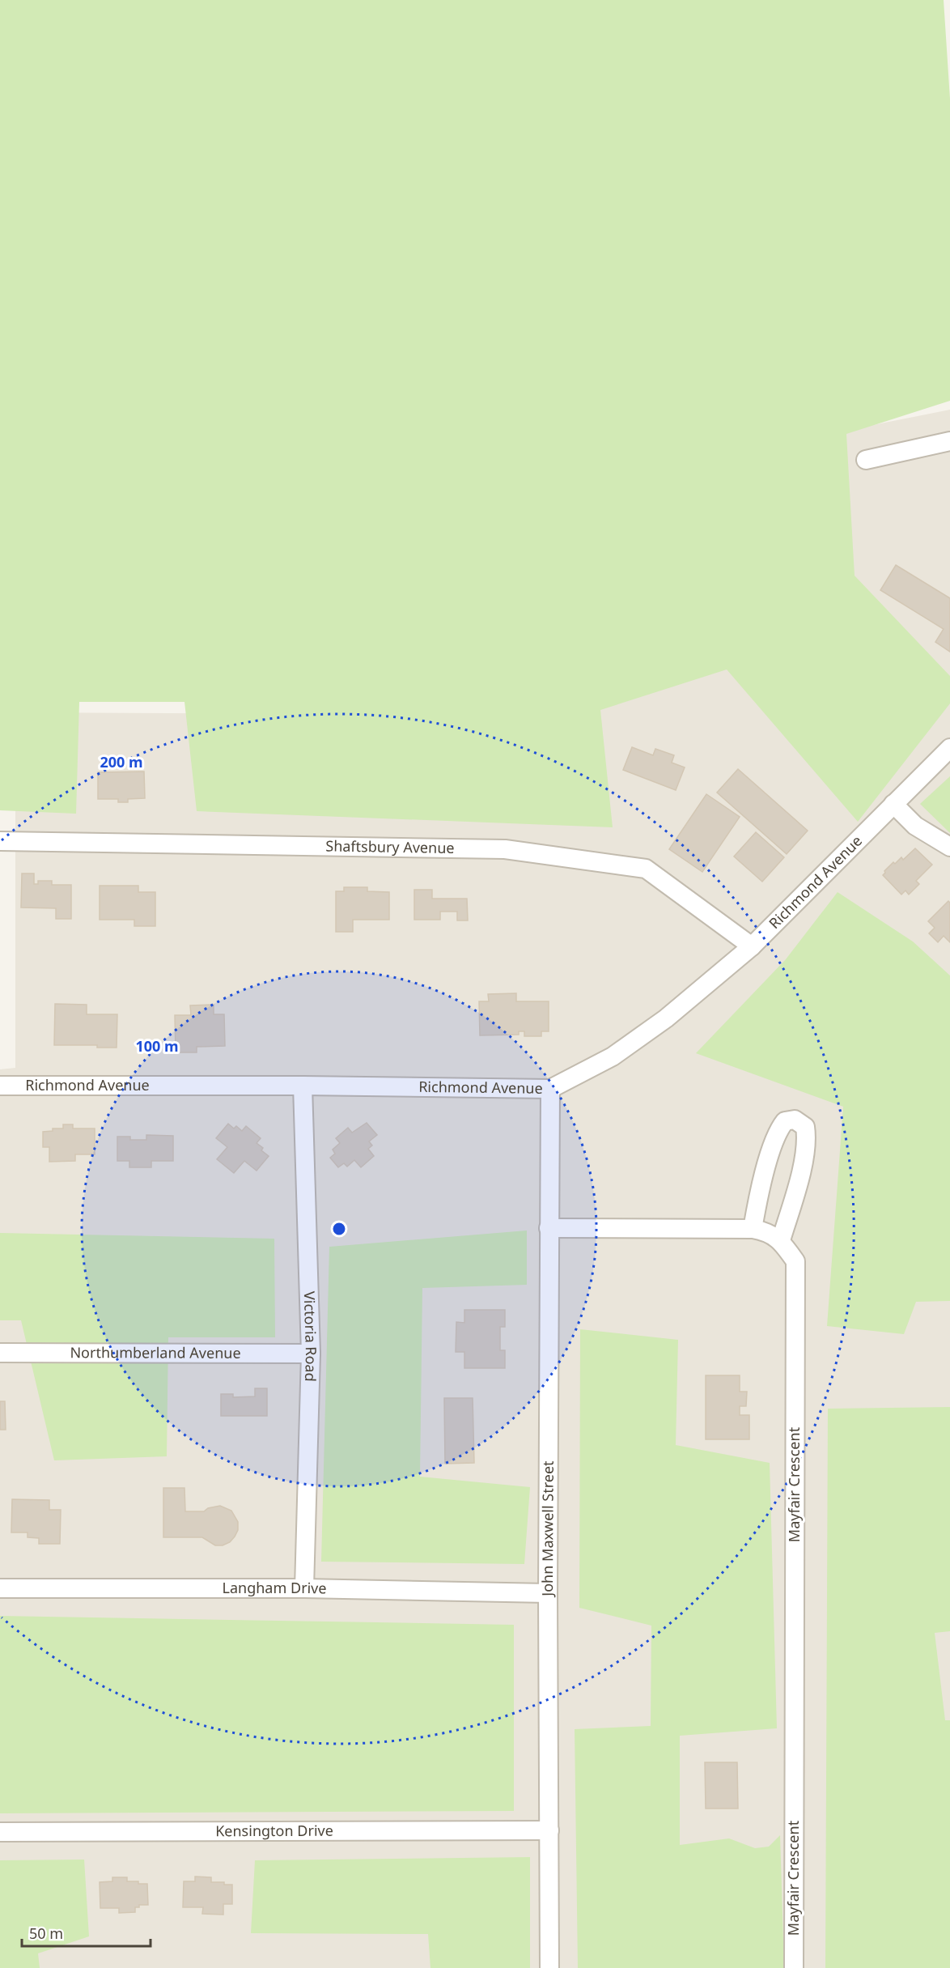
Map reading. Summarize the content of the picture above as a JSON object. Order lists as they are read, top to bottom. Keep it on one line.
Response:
{"streets":{"street":["Shaftsbury Avenue","Richmond Avenue","Victoria Road","Northumberland Avenue","Mayfair Crescent","John Maxwell Street","Langham Drive","Kensington Drive"]},"crossings":[["Shaftsbury Avenue","Richmond Avenue"],["Richmond Avenue","Victoria Road"],["Richmond Avenue","John Maxwell Street"],["Victoria Road","Northumberland Avenue"],["Victoria Road","Langham Drive"],["Mayfair Crescent","John Maxwell Street"],["John Maxwell Street","Langham Drive"],["John Maxwell Street","Kensington Drive"]],"scale_bar":"50 m","rings":["200 m","100 m"]}
